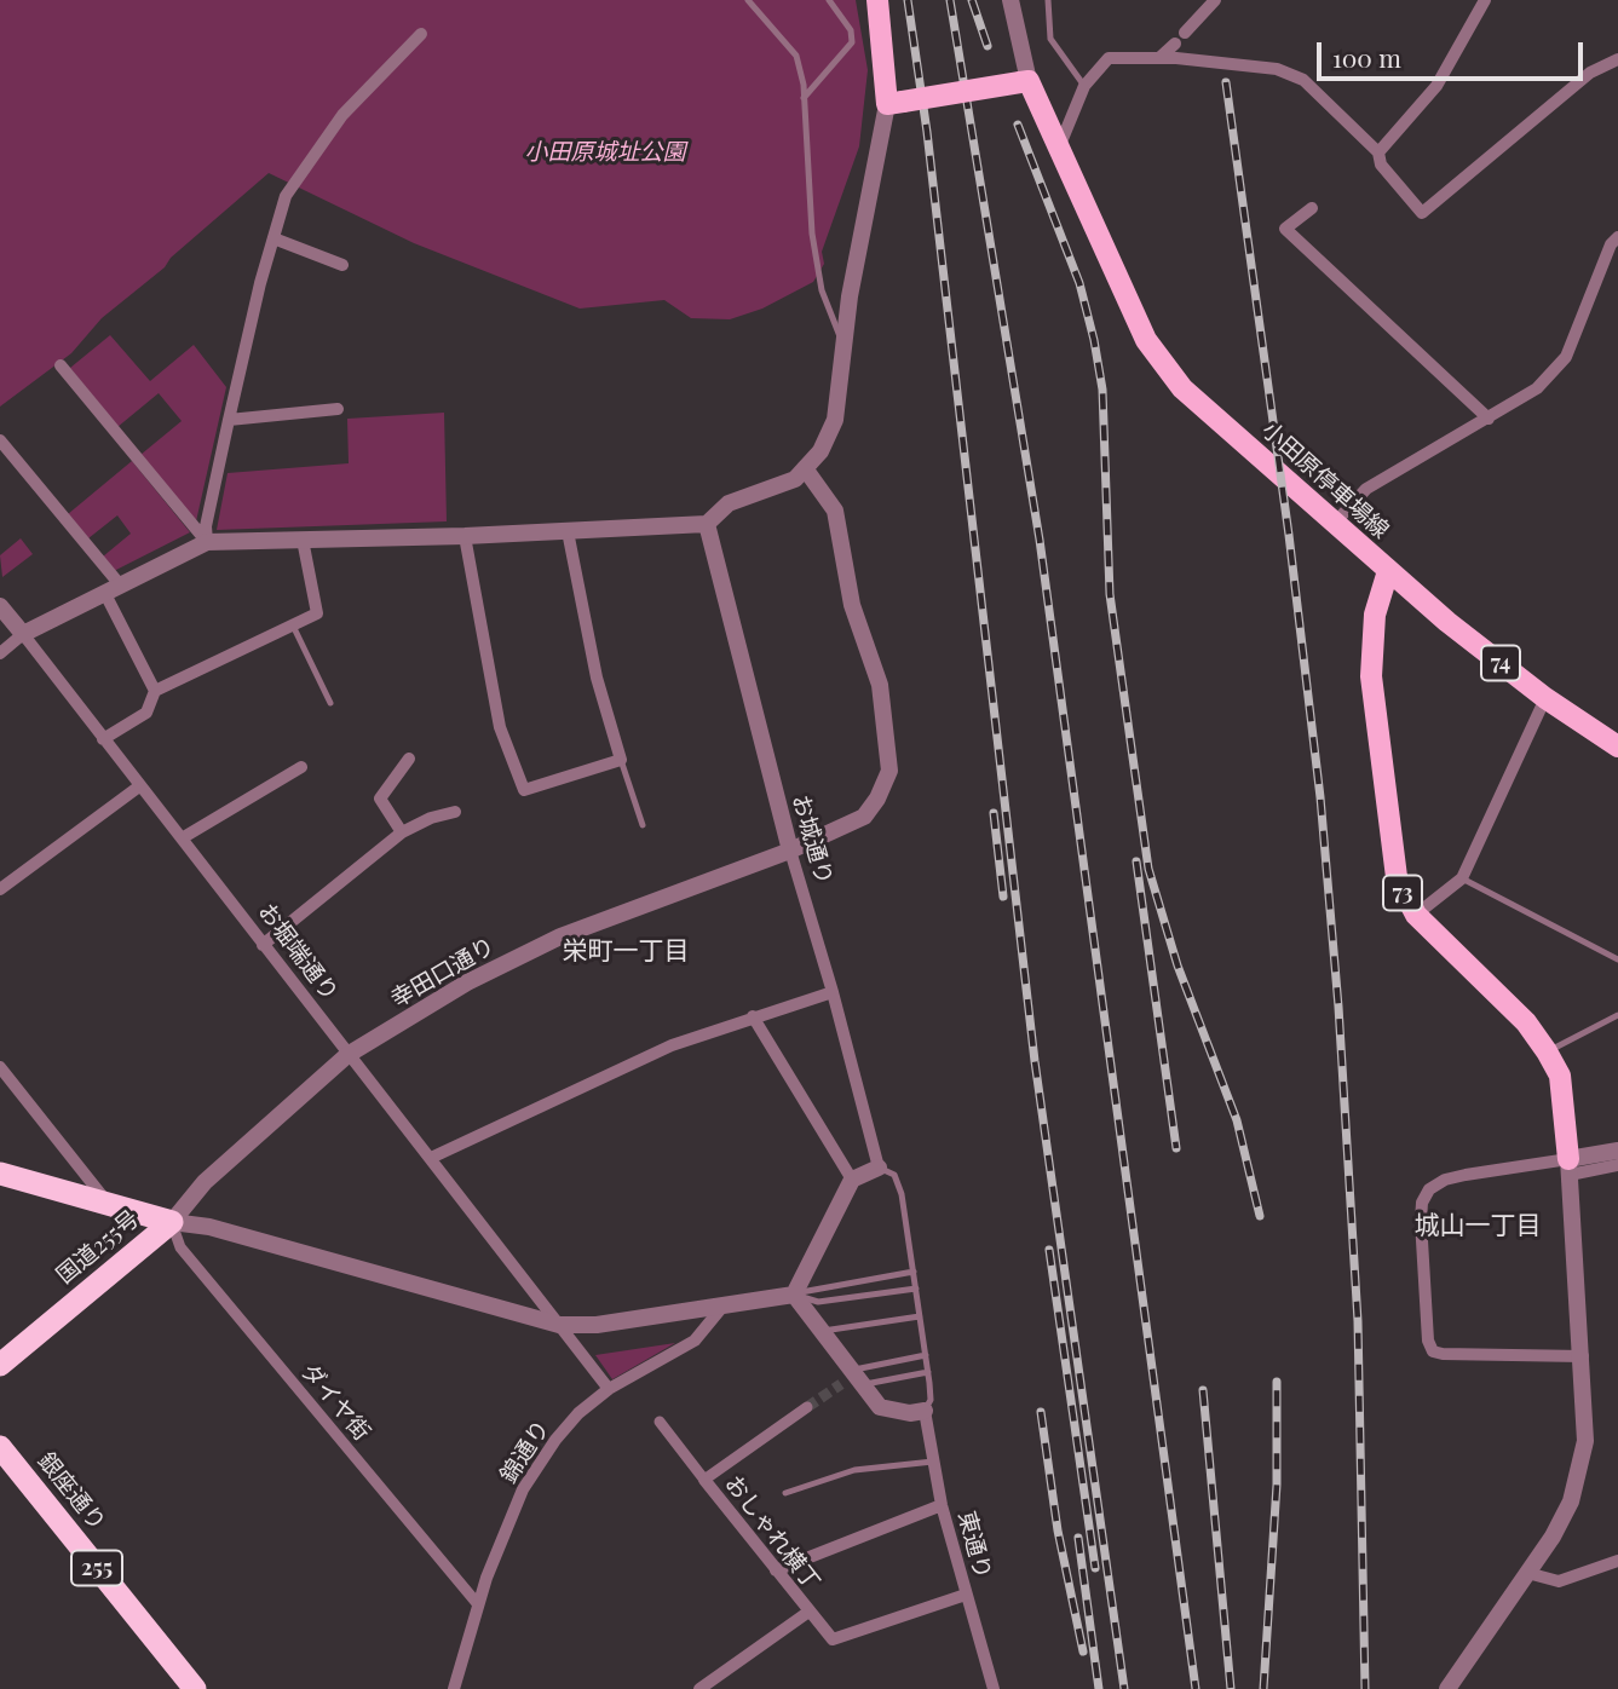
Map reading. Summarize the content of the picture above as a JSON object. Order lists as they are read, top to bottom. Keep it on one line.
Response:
{"streets":{"highway":["国道255号","銀座通り","255"],"main road":["小田原停車場線","74","73"],"street":["お城通り","お堀端通り","幸田口通り","ダイヤ街","錦通り","おしゃれ横丁","東通り"]},"crossings":[["小田原停車場線","74"],["お城通り","幸田口通り"],["お堀端通り","幸田口通り"],["お堀端通り","錦通り"],["幸田口通り","国道255号"],["幸田口通り","ダイヤ街"],["国道255号","ダイヤ街"],["ダイヤ街","錦通り"],["おしゃれ横丁","東通り"]],"districts":["栄町一丁目","城山一丁目"],"parks":["小田原城址公園"],"scale_bar":"100 m"}
